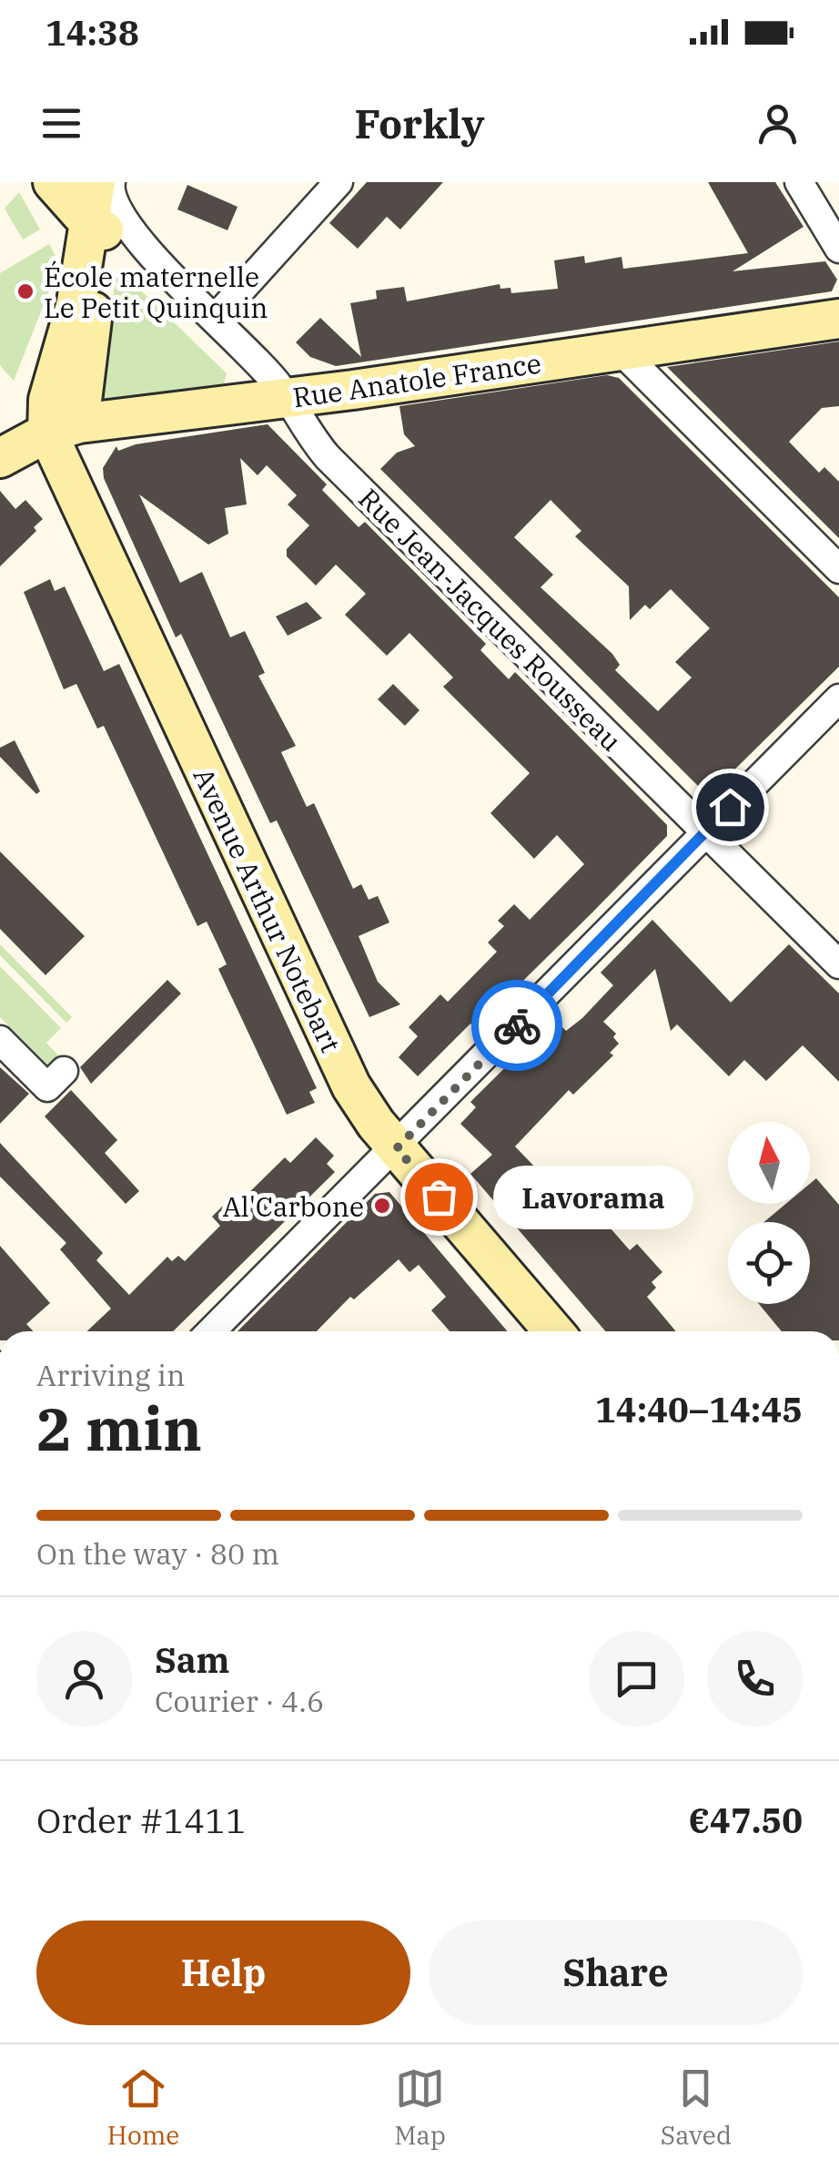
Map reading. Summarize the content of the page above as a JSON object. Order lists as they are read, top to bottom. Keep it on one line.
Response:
{"streets":{"street":["Rue Anatole France","Rue Jean-Jacques Rousseau","Avenue Arthur Notebart"]},"crossings":[["Rue Anatole France","Rue Jean-Jacques Rousseau"],["Rue Anatole France","Avenue Arthur Notebart"]],"places":["École maternelle Le Petit Quinquin","Lavorama","Al'Carbone"],"north":"top","page":{"status":"14:38","header":"Forkly","bubble":"Lavorama","heading":["2 min","Arriving in","14:40–14:45"],"panel":["Sam","Courier · 4.6","Order #1411","€47.50"],"bar":"On the way · 80 m","buttons":["Help","Share"],"tabs":["Home","Map","Saved"]}}
